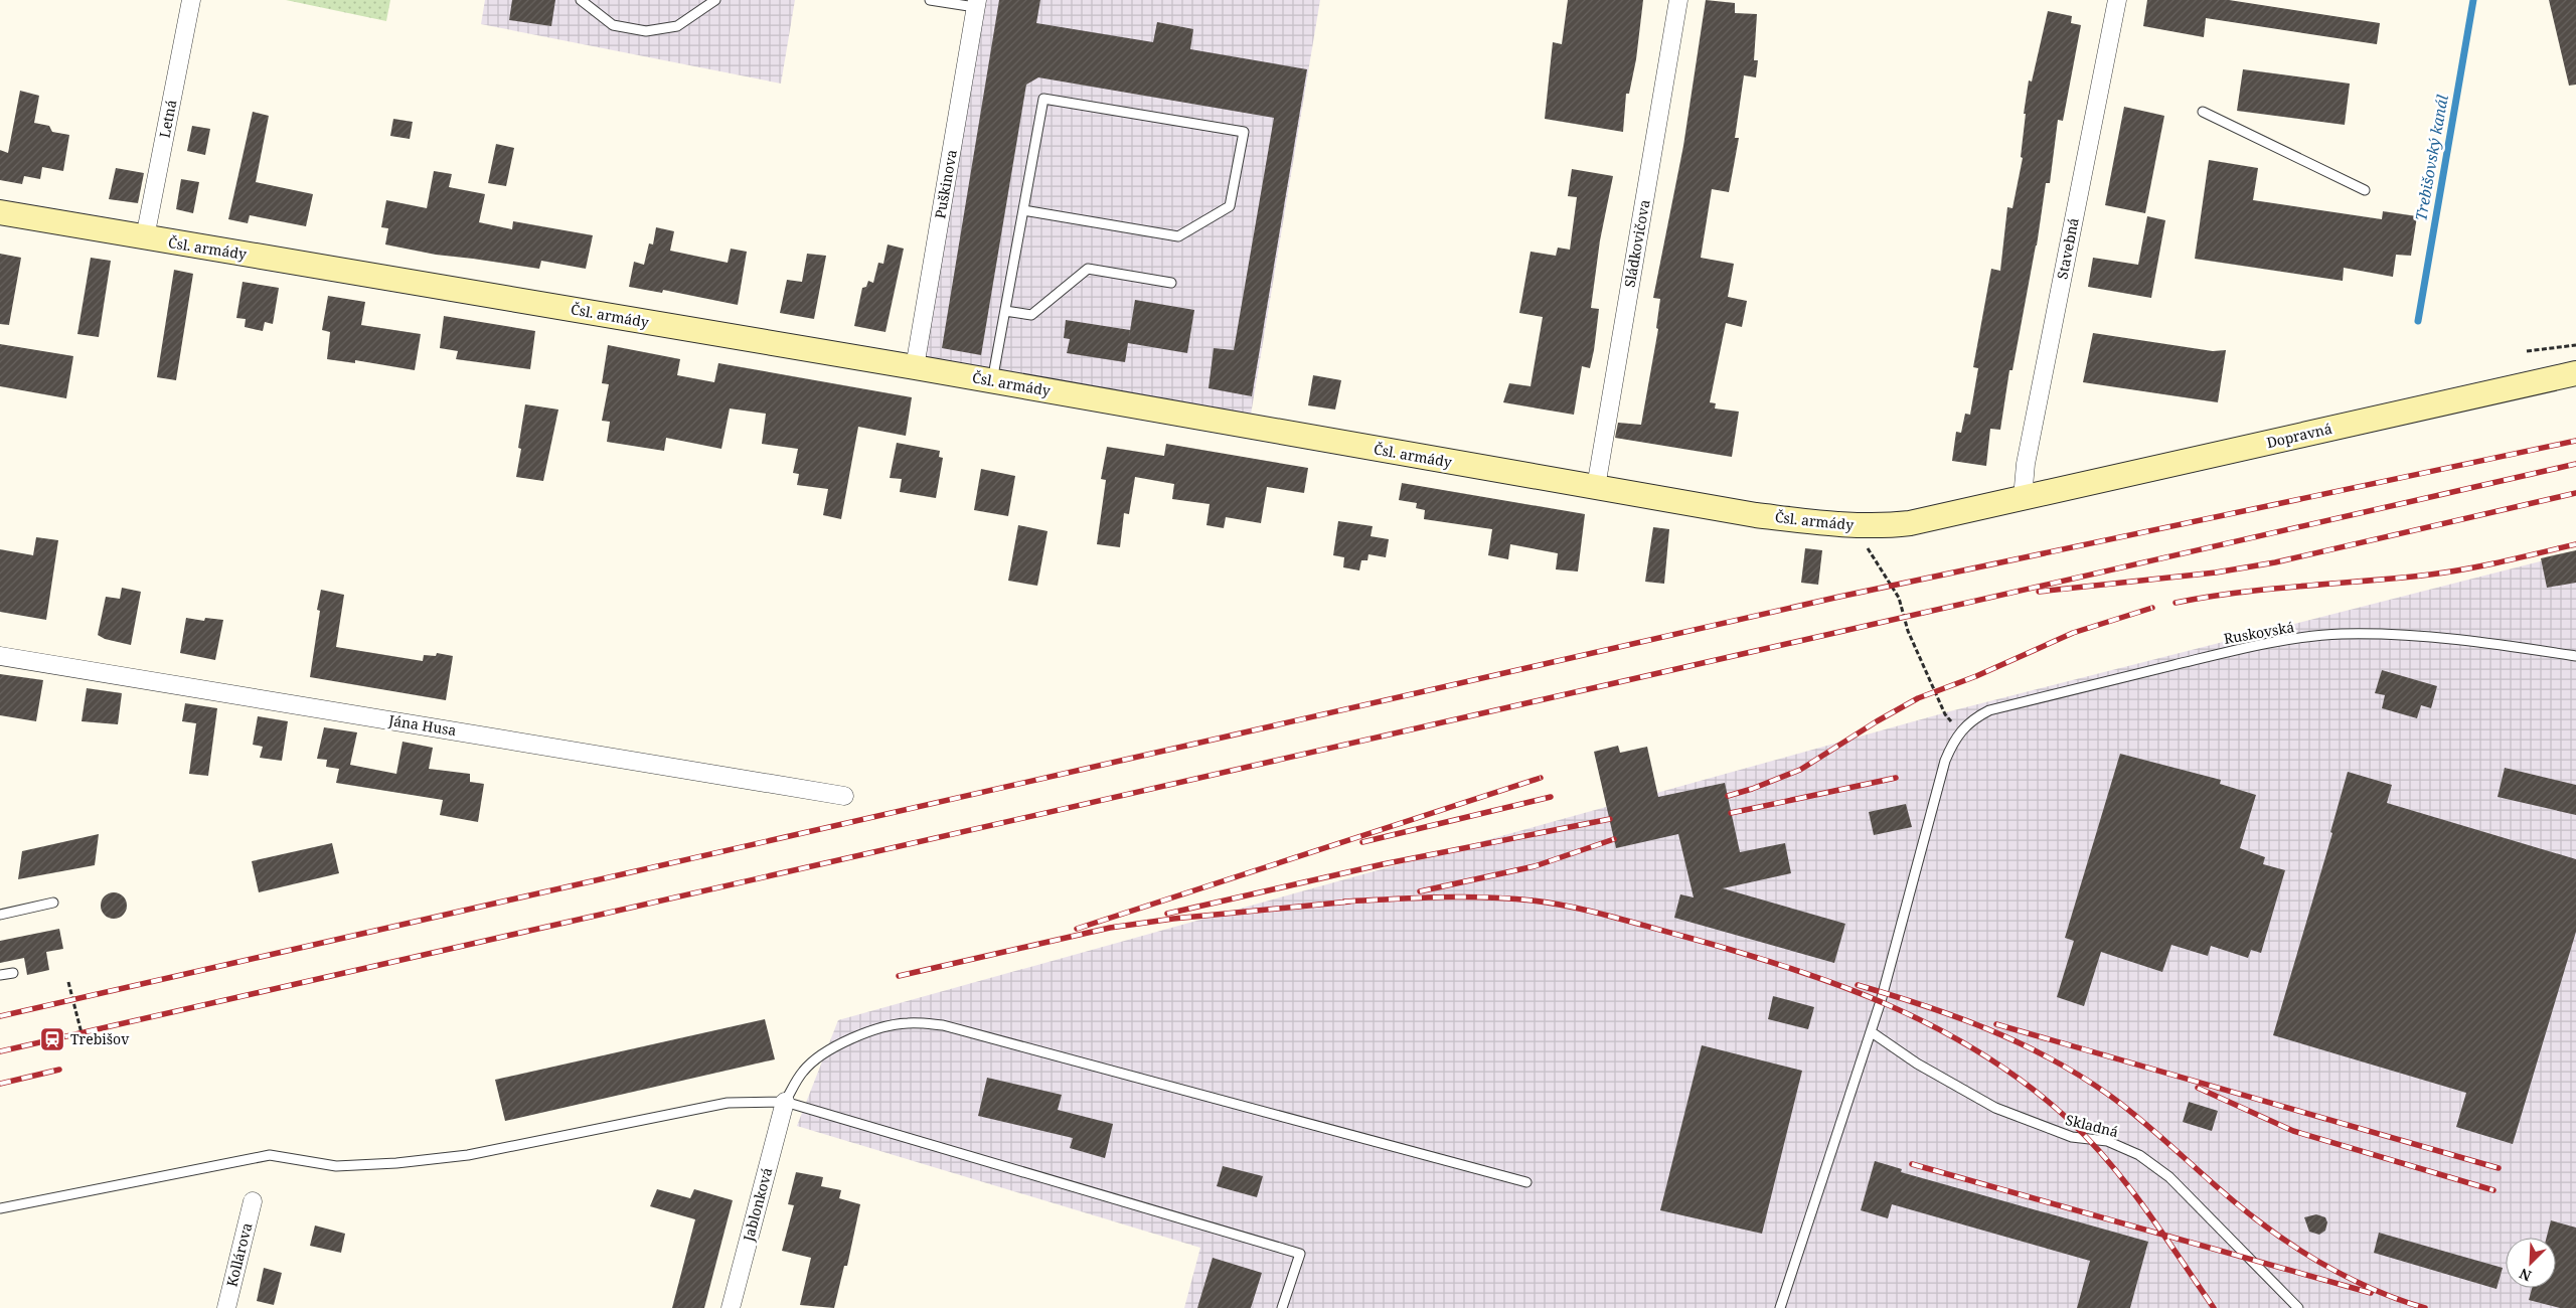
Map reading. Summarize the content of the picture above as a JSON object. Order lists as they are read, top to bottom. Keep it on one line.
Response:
{"streets":{"street":["Letná","Puškinova","Sládkovičova","Čsl. armády","Stavebná","Dopravná","Jána Husa","Jablonková","Kollárova"],"lane":["Ruskovská","Skladná"]},"crossings":[["Letná","Čsl. armády"],["Puškinova","Čsl. armády"],["Sládkovičova","Čsl. armády"],["Čsl. armády","Stavebná"],["Čsl. armády","Dopravná"],["Stavebná","Dopravná"]],"water":["Trebišovský kanál"],"places":{"station":["Trebišov"]},"north":"bottom left"}
